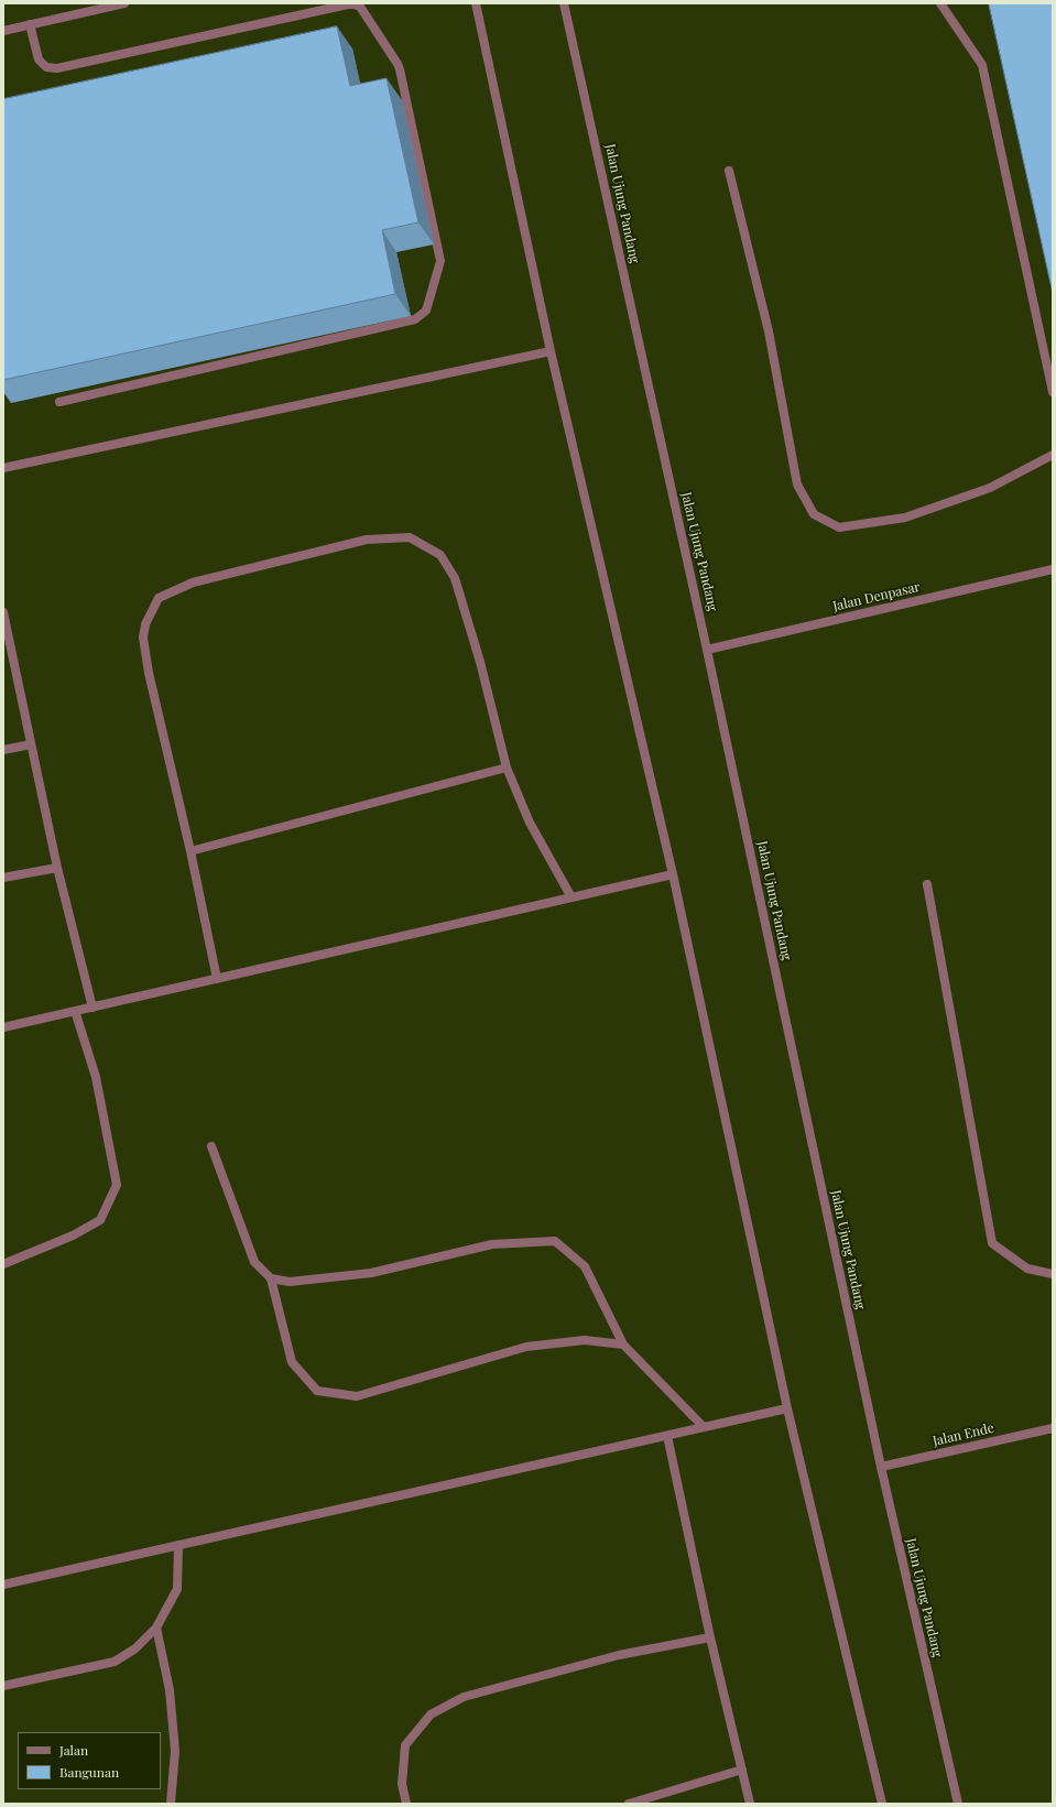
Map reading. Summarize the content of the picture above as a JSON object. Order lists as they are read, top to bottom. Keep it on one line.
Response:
{"streets":{"street":["Jalan Ujung Pandang","Jalan Denpasar","Jalan Ende"]},"crossings":[["Jalan Ujung Pandang","Jalan Denpasar"],["Jalan Ujung Pandang","Jalan Ende"]],"legend":["Jalan","Bangunan"]}
